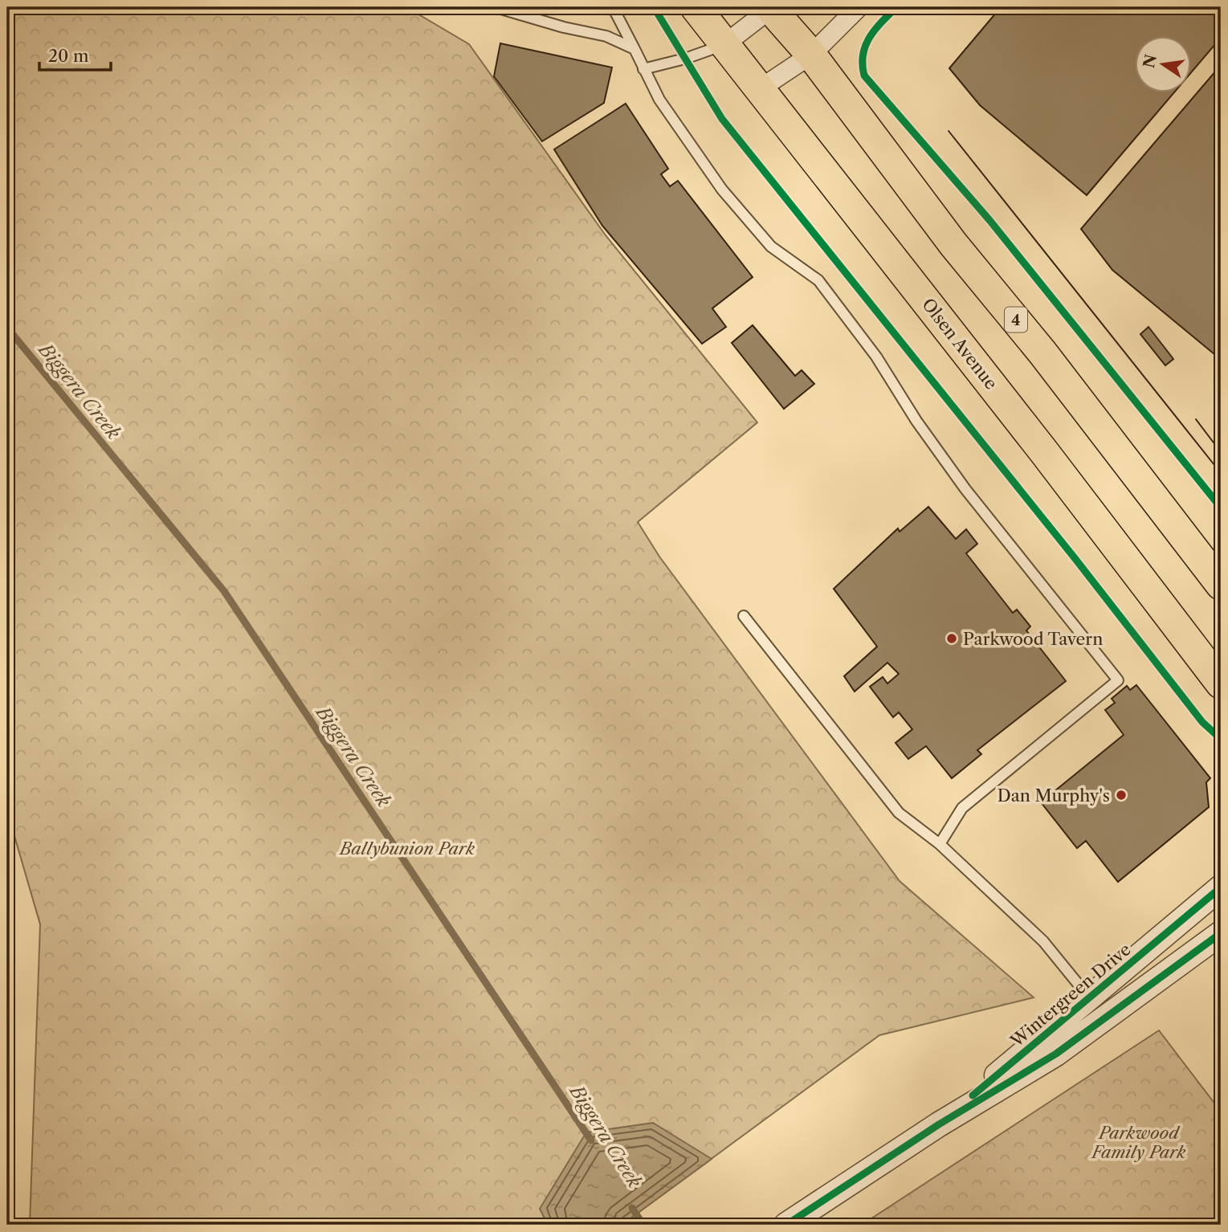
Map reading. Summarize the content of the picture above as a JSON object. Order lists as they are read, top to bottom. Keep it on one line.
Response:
{"streets":{"main road":["4","Olsen Avenue"],"street":["Wintergreen Drive"]},"water":["Biggera Creek"],"parks":["Ballybunion Park","Parkwood Family Park"],"places":["Parkwood Tavern","Dan Murphy's"],"scale_bar":"20 m","north":"left"}
